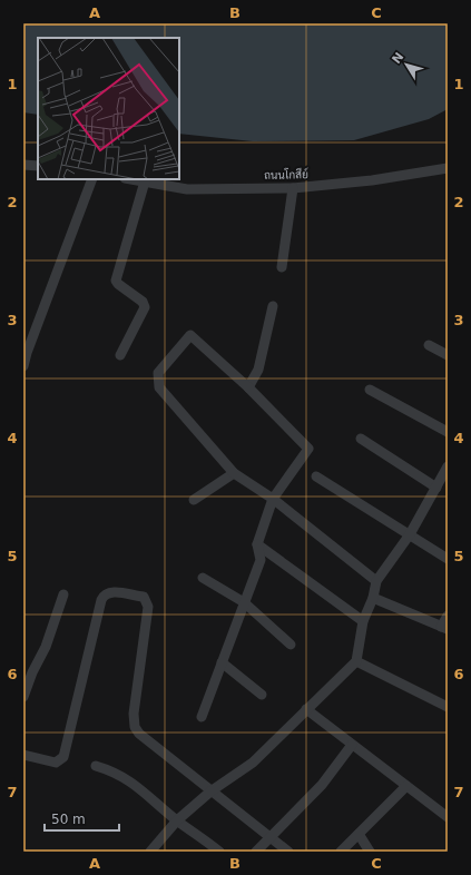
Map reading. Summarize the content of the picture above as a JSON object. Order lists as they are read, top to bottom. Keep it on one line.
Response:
{"streets":{"street":["ถนนโกสีย์"]},"scale_bar":"50 m","north":"top left","grid":{"columns":["A","B","C"],"rows":["1","2","3","4","5","6","7"]}}
